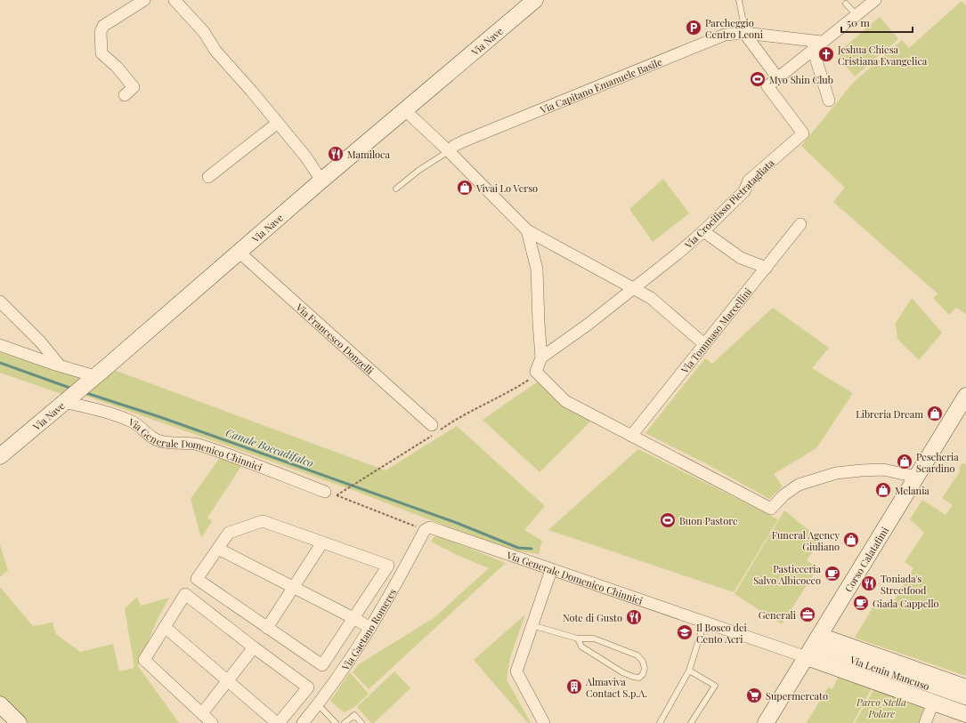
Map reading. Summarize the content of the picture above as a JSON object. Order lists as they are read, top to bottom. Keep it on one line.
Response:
{"streets":{"street":["Via Nave","Via Capitano Emanuele Basile","Via Crocifisso Pietratagliata","Via Tommaso Marcellini","Via Francesco Donzelli","Via Generale Domenico Chinnici","Corso Calatafimi","Via Gaetano Romeres","Via Lenin Mancuso"]},"crossings":[["Via Nave","Via Francesco Donzelli"],["Via Nave","Via Generale Domenico Chinnici"],["Via Capitano Emanuele Basile","Via Crocifisso Pietratagliata"],["Via Generale Domenico Chinnici","Corso Calatafimi"],["Via Generale Domenico Chinnici","Via Gaetano Romeres"],["Via Generale Domenico Chinnici","Via Lenin Mancuso"],["Corso Calatafimi","Via Lenin Mancuso"]],"water":["Canale Boccadifalco"],"parks":["Parco Stella Polare"],"places":{"parking":["Parcheggio Centro Leoni"],"church":["Jeshua Chiesa Cristiana Evangelica"],"sports":["Myo Shin Club","Buon Pastore"],"restaurant":["Mamiloca","Toniada's Streetfood","Note di Gusto"],"shop":["Vivai Lo Verso","Libreria Dream","Pescheria Scardino","Melania","Funeral Agency Giuliano"],"cafe":["Pasticceria Salvo Albicocco","Giada Cappello"],"office":["Generali"],"school or university":["Il Bosco dei Cento Acri"],"building":["Almaviva Contact S.p.A."],"supermarket":["Supermercato"]},"scale_bar":"50 m"}
